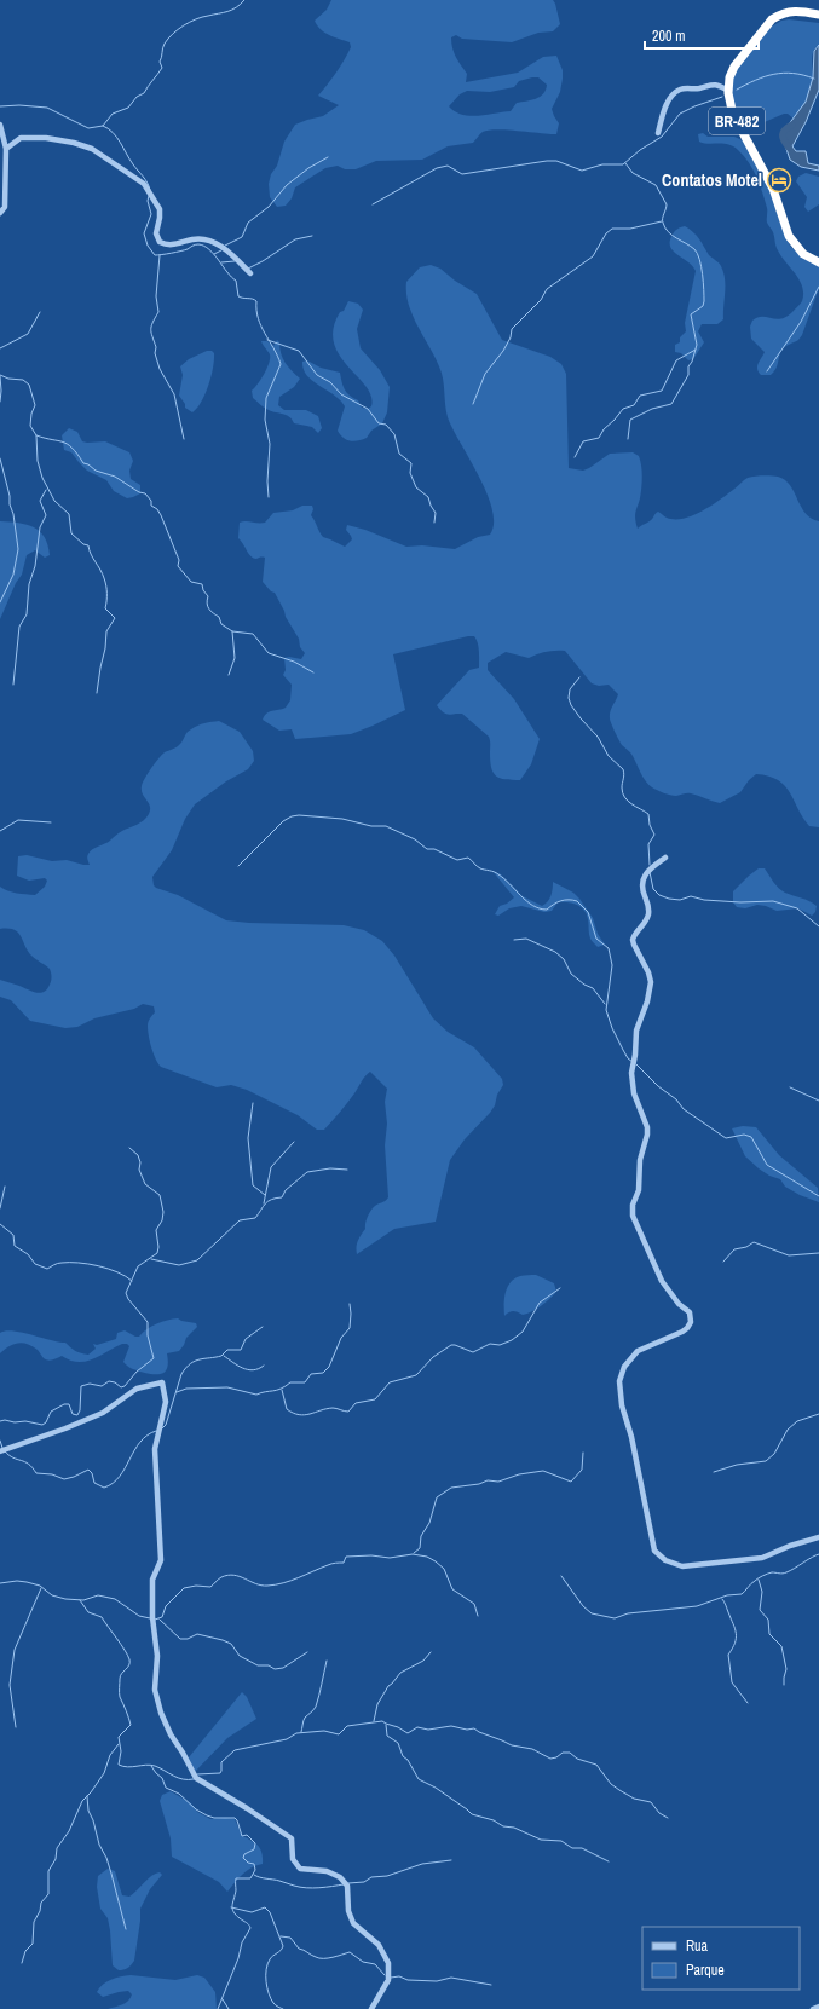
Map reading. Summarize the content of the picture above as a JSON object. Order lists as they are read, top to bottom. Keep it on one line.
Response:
{"streets":{"highway":["BR-482"]},"places":{"hotel":["Contatos Motel"]},"legend":["Rua","Parque"],"scale_bar":"200 m"}
